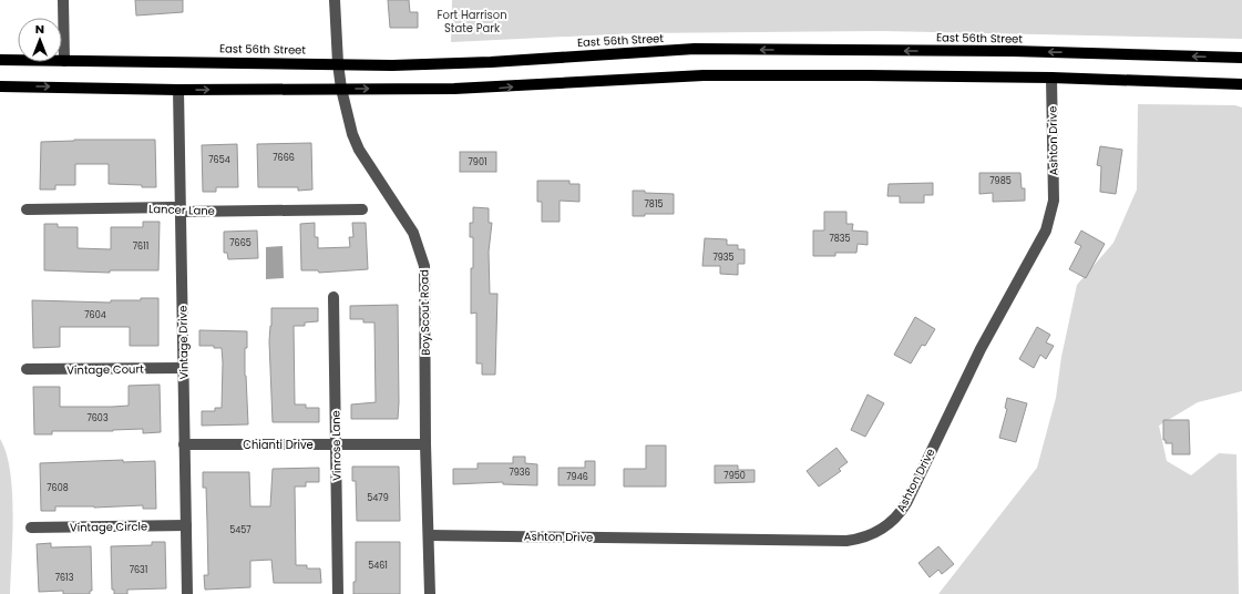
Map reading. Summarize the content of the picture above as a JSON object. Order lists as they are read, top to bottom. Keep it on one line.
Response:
{"streets":{"main road":["East 56th Street"],"street":["Ashton Drive","Lancer Lane","Boy Scout Road","Vintage Drive","Vintage Court","Chianti Drive","Vinrose Lane","Vintage Circle"]},"crossings":[["East 56th Street","Boy Scout Road"],["Ashton Drive","Boy Scout Road"],["Lancer Lane","Vintage Drive"],["Boy Scout Road","Chianti Drive"],["Vintage Drive","Vintage Court"],["Vintage Drive","Chianti Drive"],["Vintage Drive","Vintage Circle"],["Chianti Drive","Vinrose Lane"]],"parks":["Fort Harrison State Park"],"house_numbers":["7666","7654","7901","7985","7815","7835","7665","7611","7935","7604","7603","7936","7950","7946","7608","5479","5457","5461","7631","7613"],"north":"top"}
